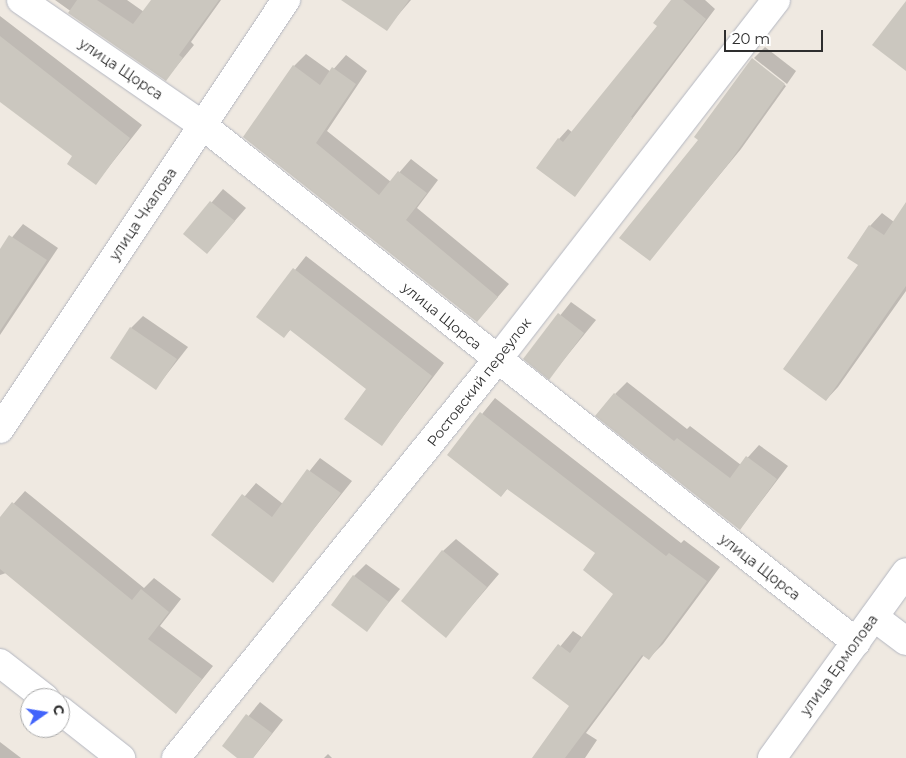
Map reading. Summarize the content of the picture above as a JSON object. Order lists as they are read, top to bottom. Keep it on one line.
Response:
{"streets":{"street":["улица Щорса","улица Чкалова","Ростовский переулок","улица Ермолова"]},"crossings":[["улица Щорса","улица Чкалова"],["улица Щорса","Ростовский переулок"],["улица Щорса","улица Ермолова"]],"scale_bar":"20 m","north":"right"}
